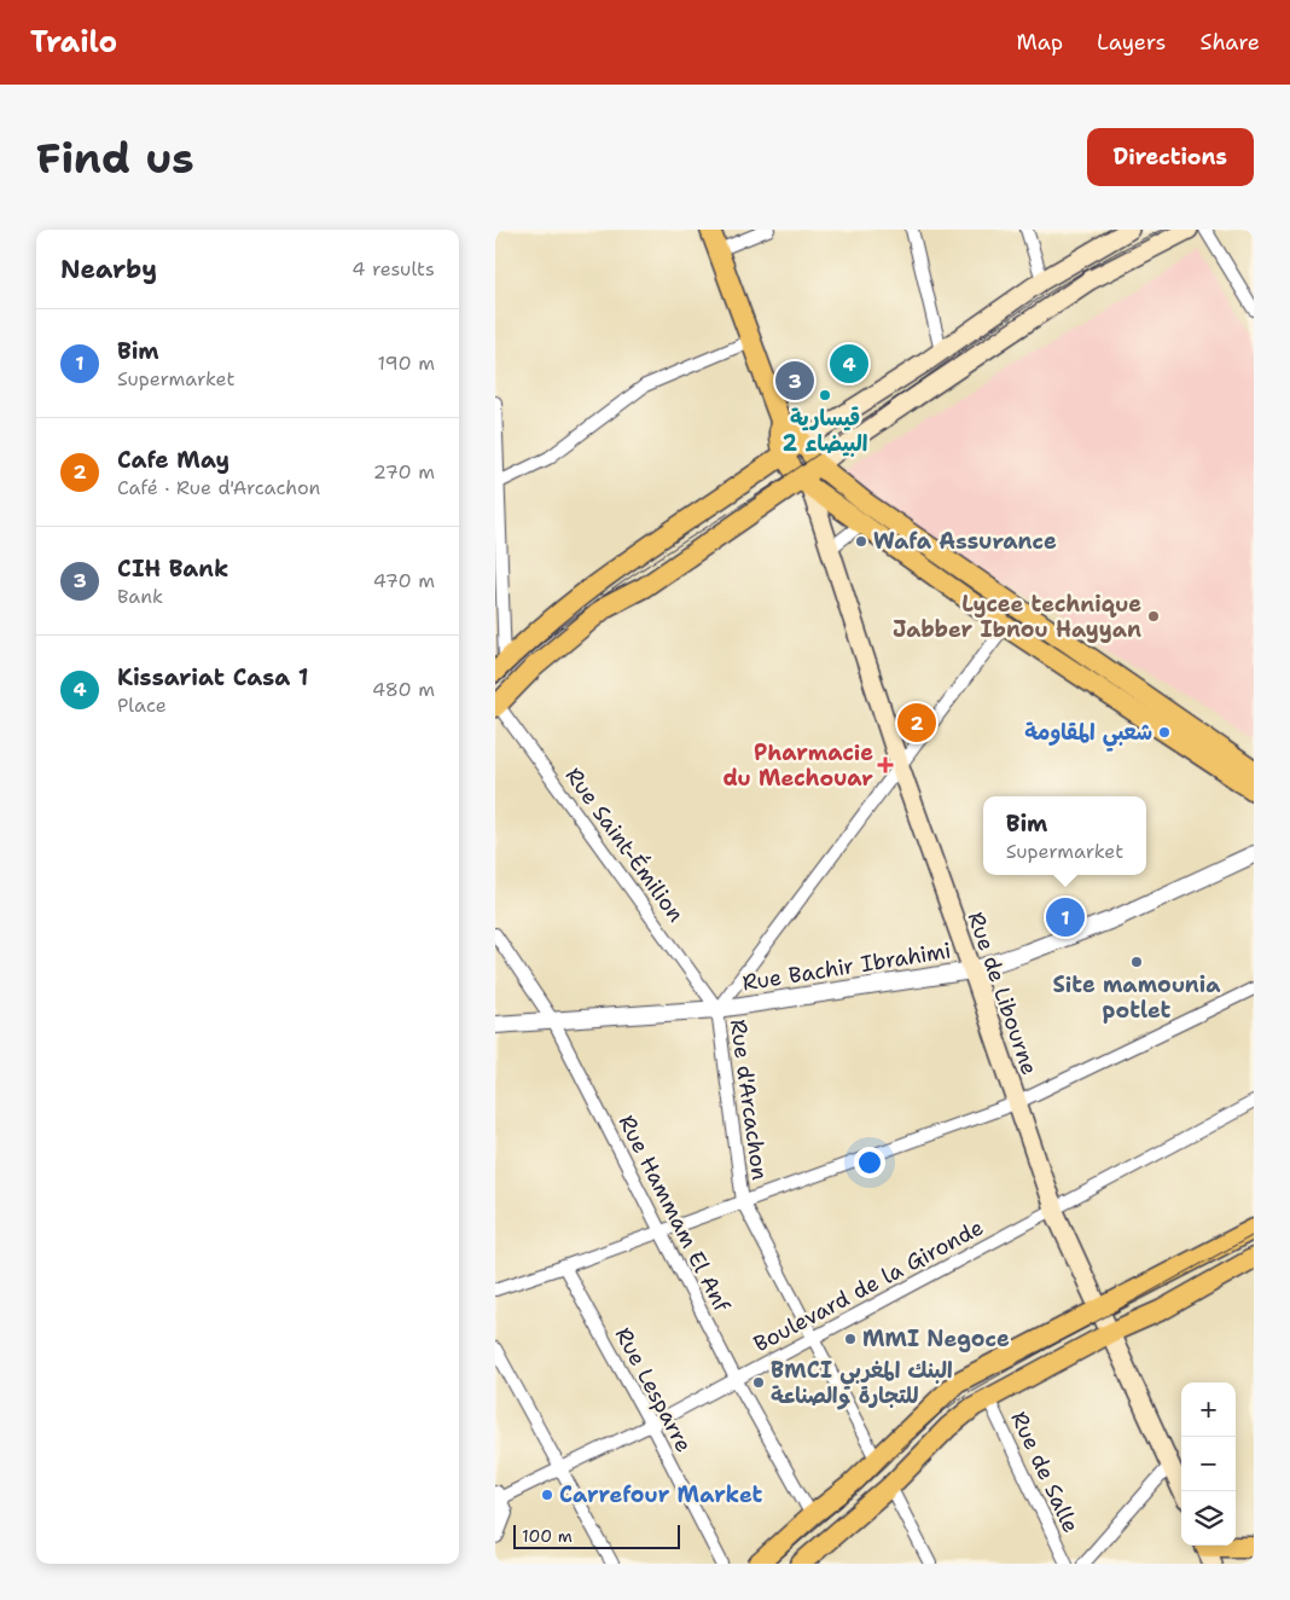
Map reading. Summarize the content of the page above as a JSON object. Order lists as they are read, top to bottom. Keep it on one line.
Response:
{"streets":{"main road":["Rue de Libourne"],"street":["Rue Saint-Émilion","Rue Bachir Ibrahimi","Rue d'Arcachon","Rue Hammam El Anf","Boulevard de la Gironde","Rue Lesparre","Rue de Salle"]},"crossings":[["Rue Saint-Émilion","Rue Bachir Ibrahimi"],["Rue Saint-Émilion","Rue d'Arcachon"],["Rue Bachir Ibrahimi","Rue de Libourne"],["Rue Bachir Ibrahimi","Rue d'Arcachon"],["Rue Bachir Ibrahimi","Rue Hammam El Anf"],["Rue de Libourne","Rue d'Arcachon"],["Rue de Libourne","Boulevard de la Gironde"],["Rue d'Arcachon","Boulevard de la Gironde"],["Rue Hammam El Anf","Boulevard de la Gironde"],["Boulevard de la Gironde","Rue Lesparre"]],"places":{"other":["قيسارية البيضاء 2","Wafa Assurance","Lycee technique Jabber Ibnou Hayyan","شعبي المقاومة","Site mamounia potlet","MMI Negoce","BMCI البنك المغربي للتجارة والصناعة","Carrefour Market"],"health":["Pharmacie du Mechouar"]},"scale_bar":"100 m","page":{"header":"Trailo","nav":["Map","Layers","Share"],"buttons":"Directions","title":"Find us","heading":["Nearby","4 results"],"list":[{"mark":"1","name":"Bim","note":"Supermarket","value":"190 m"},{"mark":"2","name":"Cafe May","note":"Café · Rue d'Arcachon","value":"270 m"},{"mark":"3","name":"CIH Bank","note":"Bank","value":"470 m"},{"mark":"4","name":"Kissariat Casa 1","note":"Place","value":"480 m"}],"pins":["4","3","2","1"],"popup":["Bim","Supermarket"],"map_buttons":["+","−"],"scale":"100 m"}}
